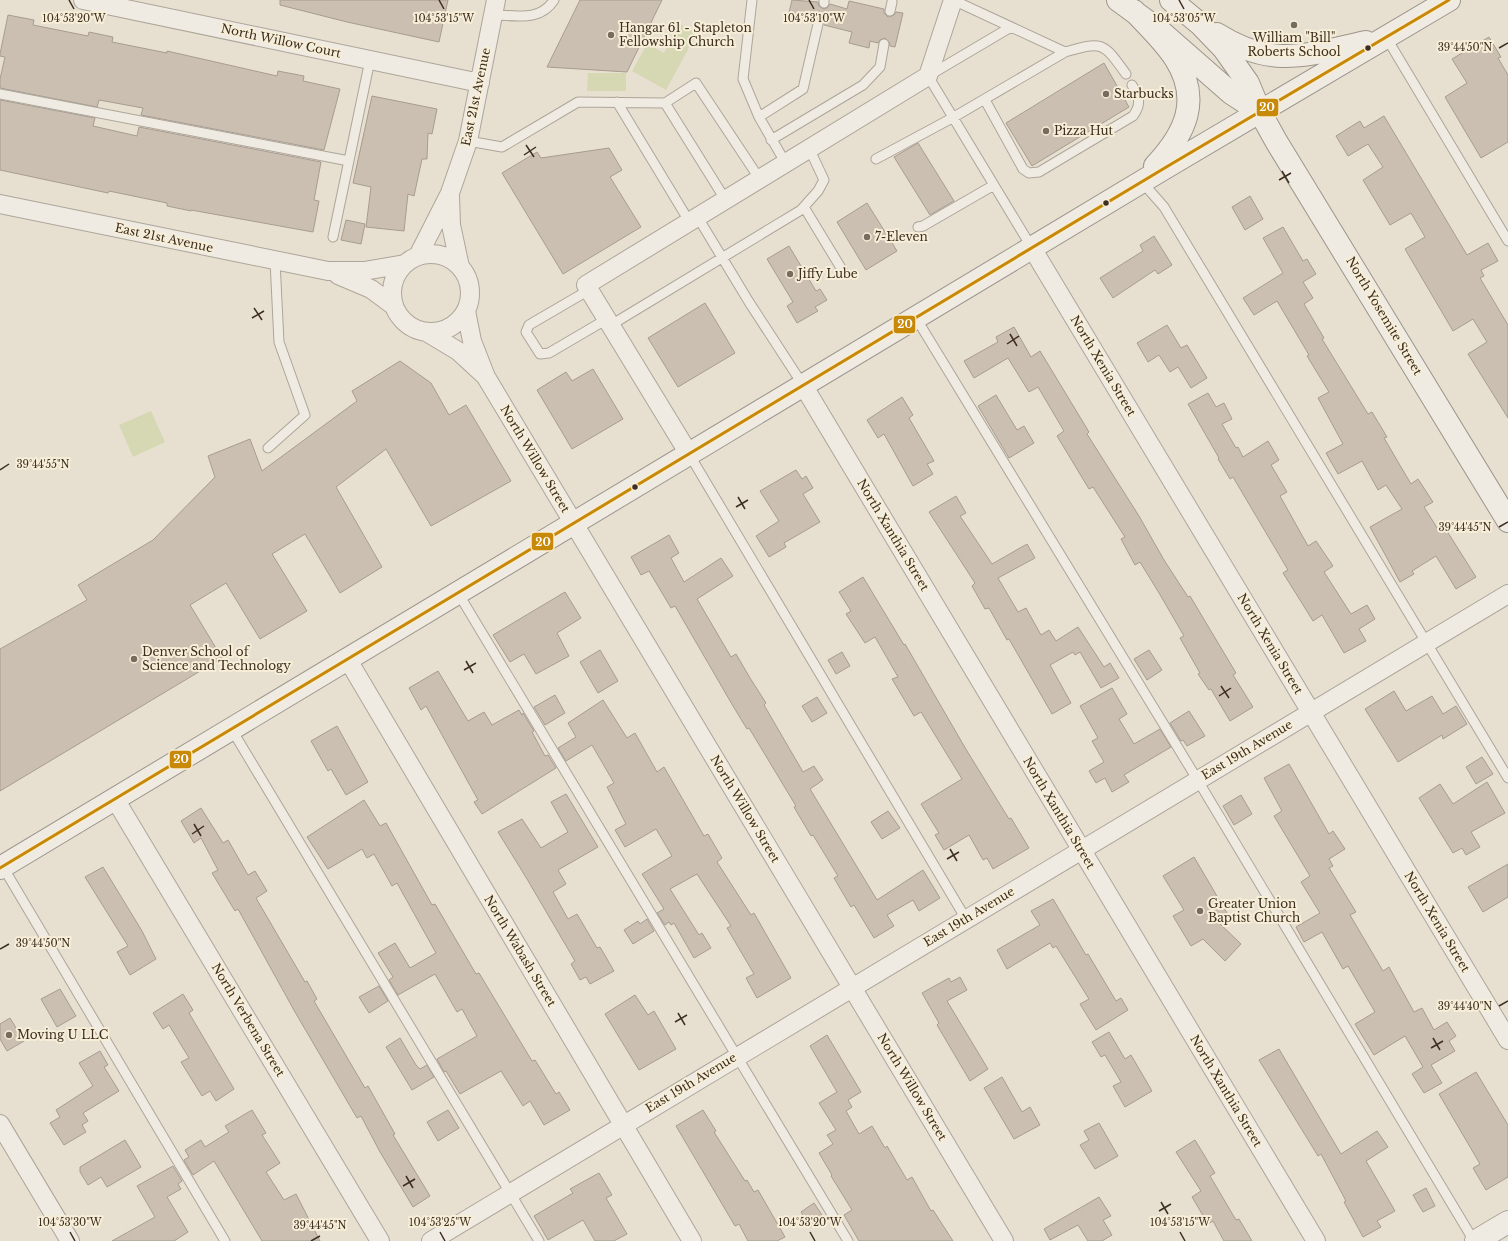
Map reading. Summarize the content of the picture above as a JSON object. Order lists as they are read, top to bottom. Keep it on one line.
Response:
{"streets":{"main road":["North Yosemite Street"],"street":["North Willow Court","East 21st Avenue","North Xenia Street","North Willow Street","North Xanthia Street","East 19th Avenue","North Wabash Street","North Verbena Street"]},"crossings":[["North Willow Court","East 21st Avenue"],["East 21st Avenue","North Willow Street"],["North Xenia Street","East 19th Avenue"],["North Willow Street","East 19th Avenue"],["North Xanthia Street","East 19th Avenue"],["East 19th Avenue","North Wabash Street"]],"places":["William \"Bill\" Roberts School","Hangar 61 - Stapleton Fellowship Church","Starbucks","Pizza Hut","7-Eleven","Jiffy Lube","Denver School of Science and Technology","Greater Union Baptist Church","Moving U LLC"],"lines":["transit line 20"],"coordinates":["104°53'20\"W","104°53'15\"W","104°53'10\"W","104°53'05\"W","39°44'50\"N","39°44'55\"N","39°44'45\"N","39°44'40\"N","104°53'30\"W","104°53'25\"W"]}
